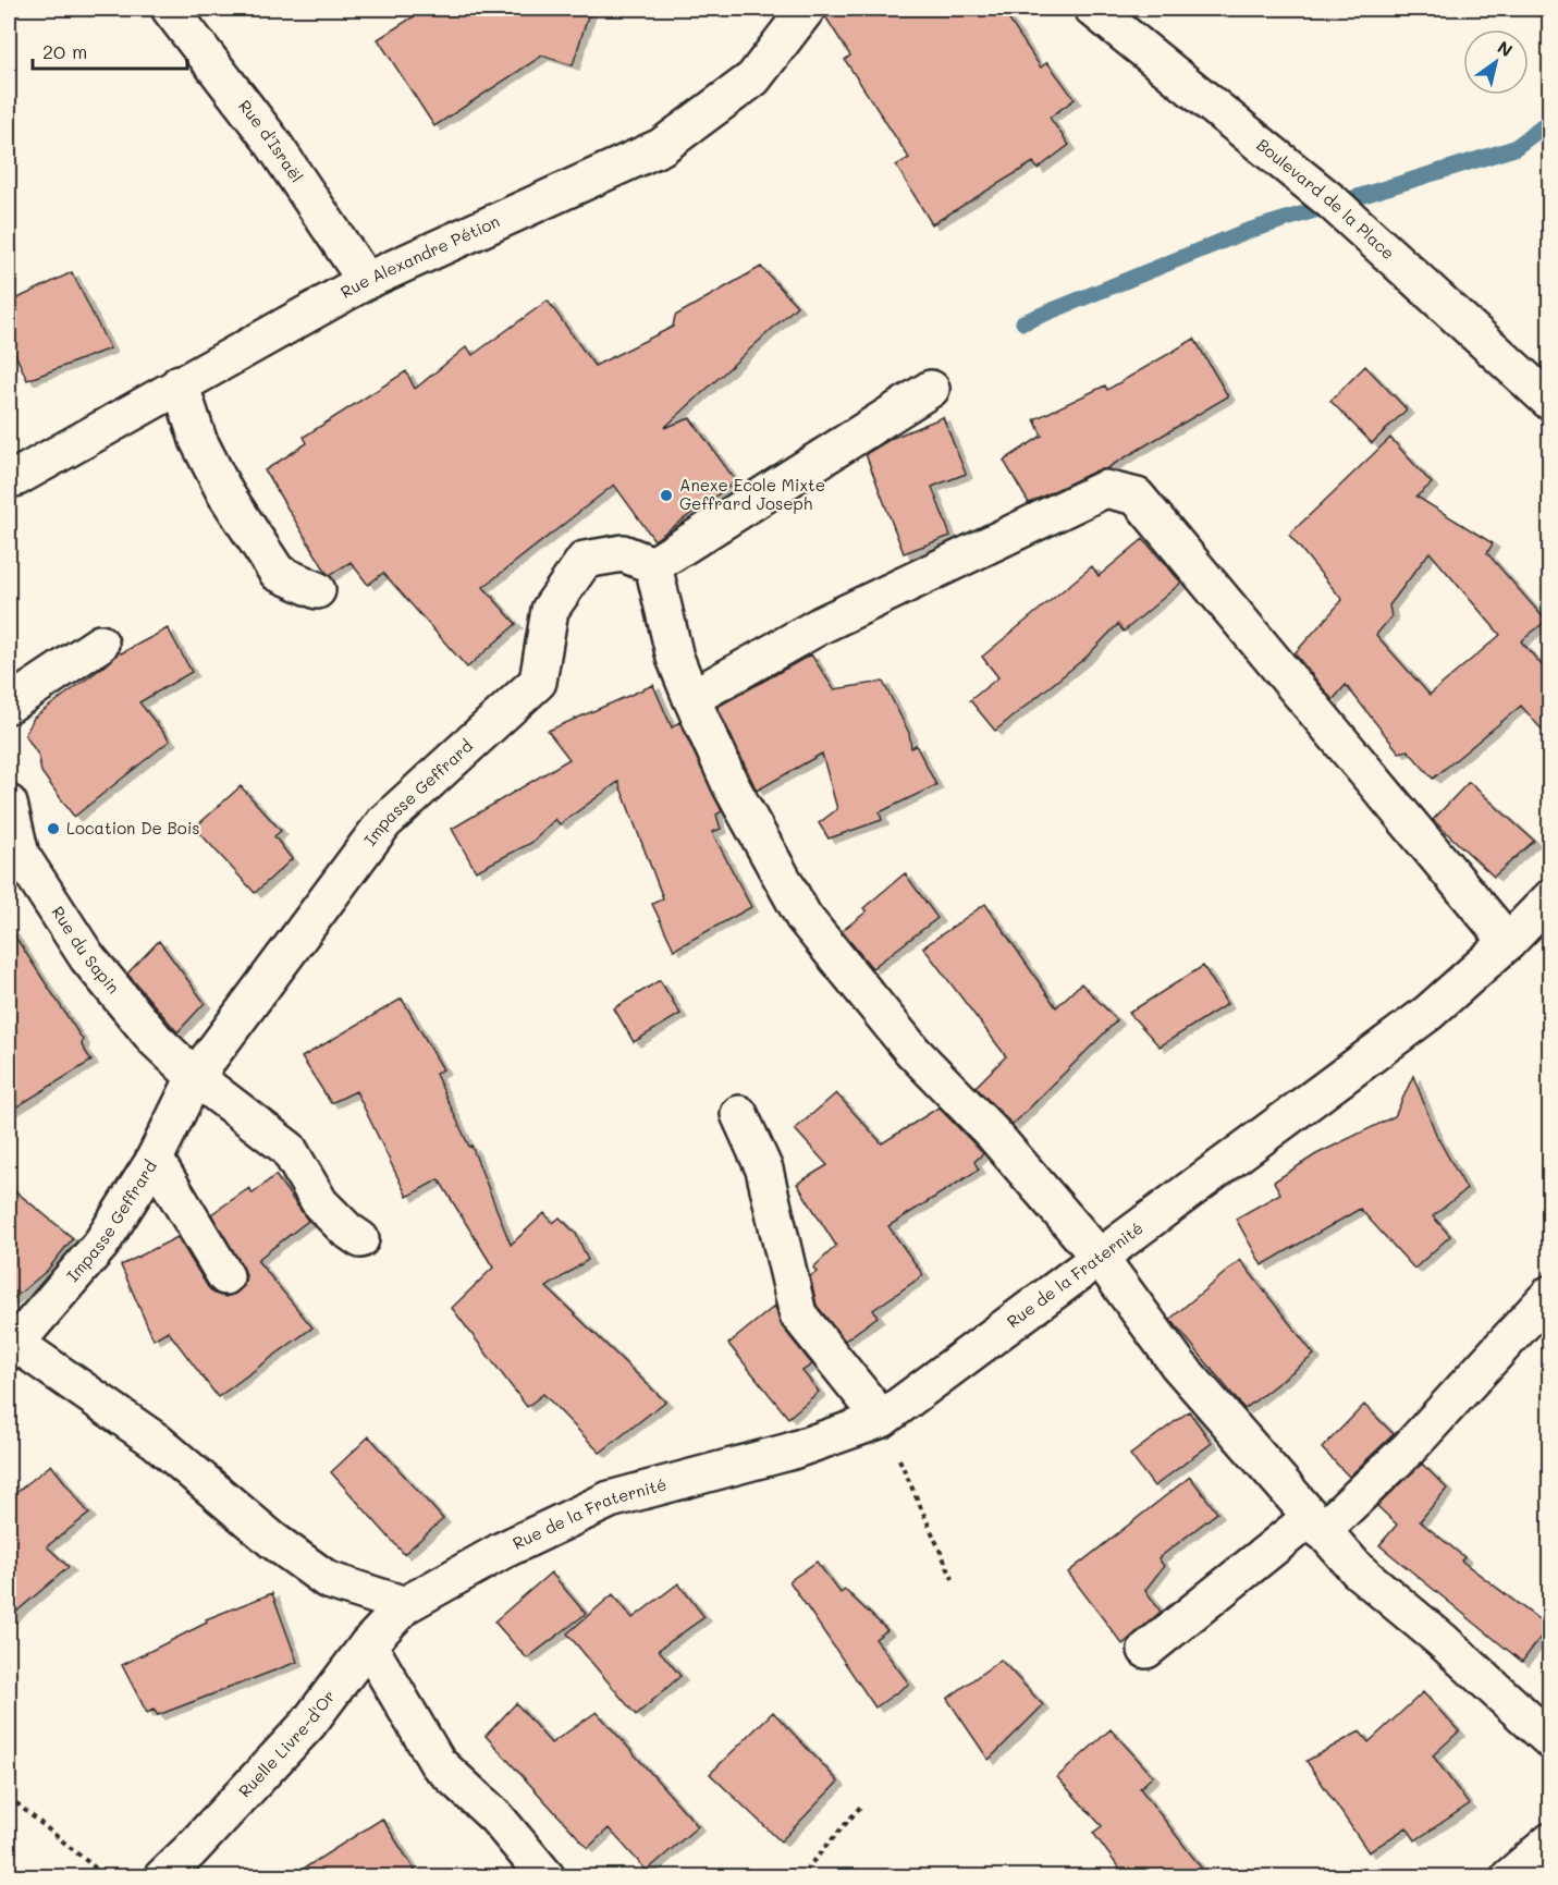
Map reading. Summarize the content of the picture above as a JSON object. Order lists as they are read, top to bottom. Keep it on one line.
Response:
{"streets":{"street":["Rue d'Israël","Boulevard de la Place","Rue Alexandre Pétion","Impasse Geffrard","Rue du Sapin","Rue de la Fraternité","Ruelle Livre-d'Or"]},"crossings":[["Rue d'Israël","Rue Alexandre Pétion"],["Impasse Geffrard","Rue du Sapin"],["Rue de la Fraternité","Ruelle Livre-d'Or"]],"places":["Anexe Ecole Mixte Geffrard Joseph","Location De Bois"],"scale_bar":"20 m","north":"top right"}
